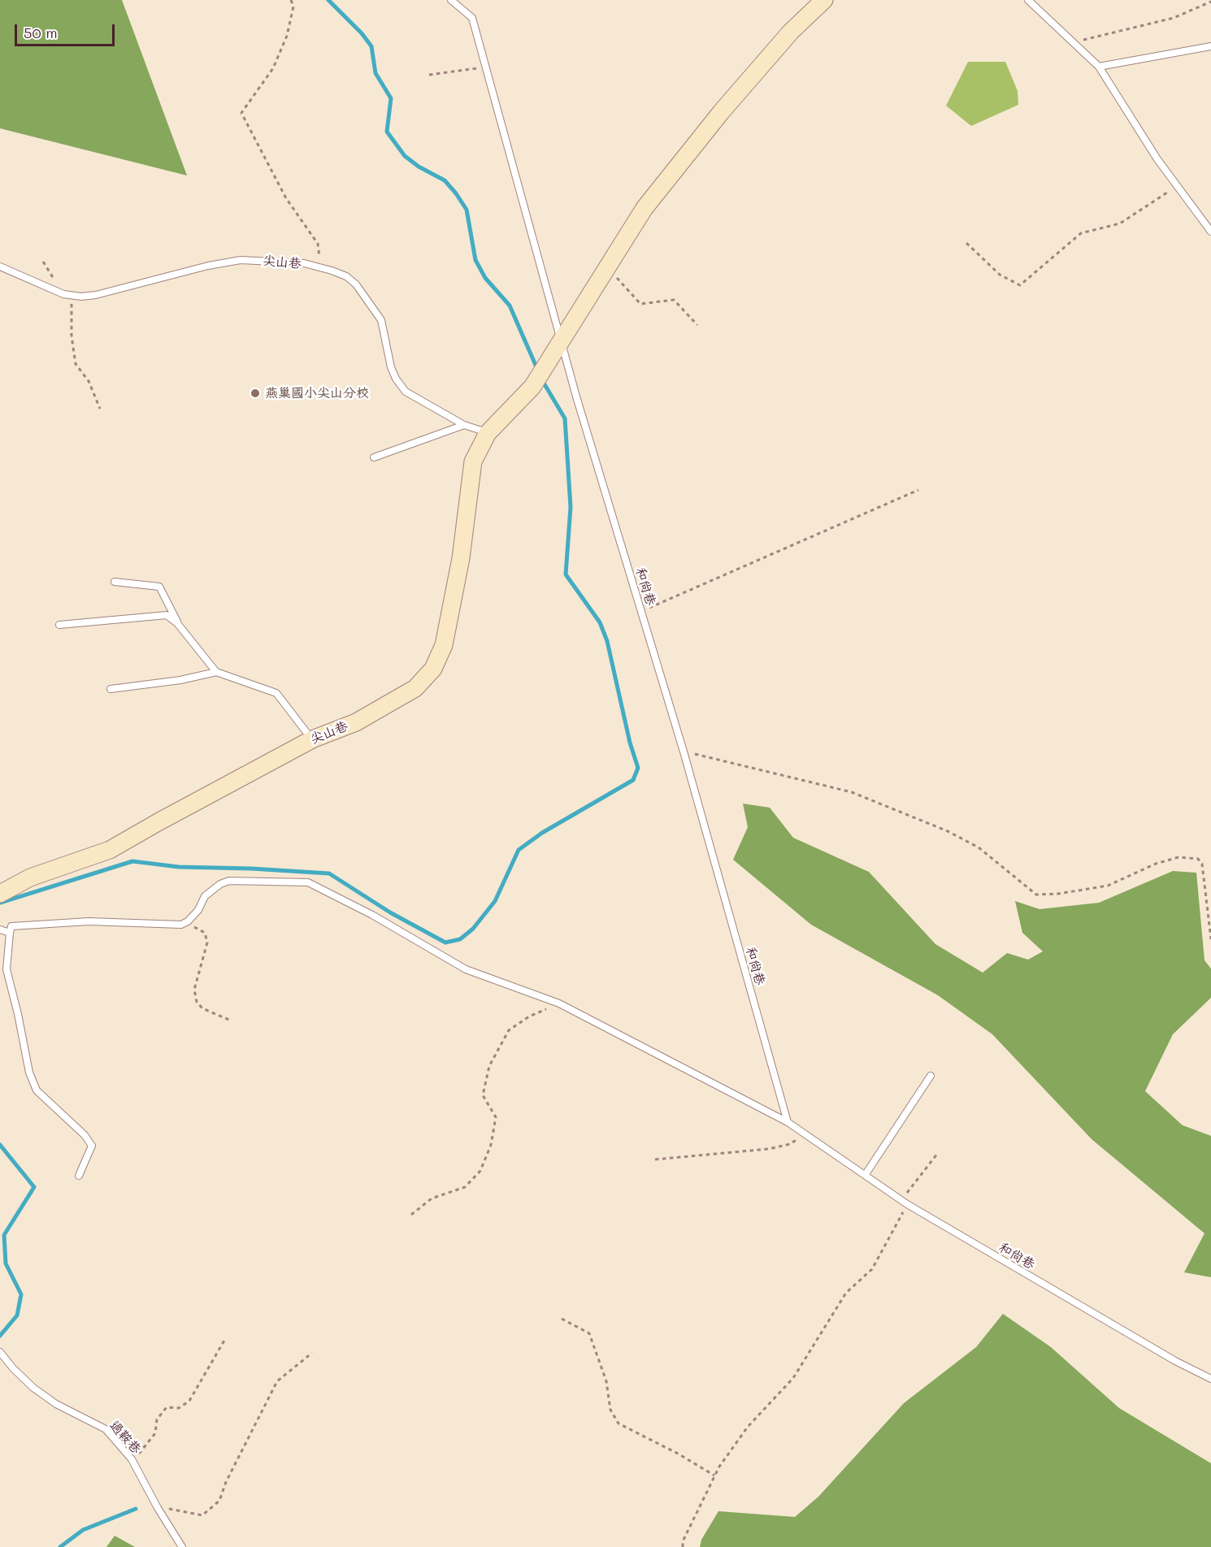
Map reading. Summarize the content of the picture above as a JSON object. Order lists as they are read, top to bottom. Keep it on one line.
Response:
{"streets":{"street":["尖山巷"],"lane":["和尚巷","過鞍巷"]},"crossings":[["尖山巷","和尚巷"]],"places":["燕巢國小尖山分校"],"scale_bar":"50 m"}
